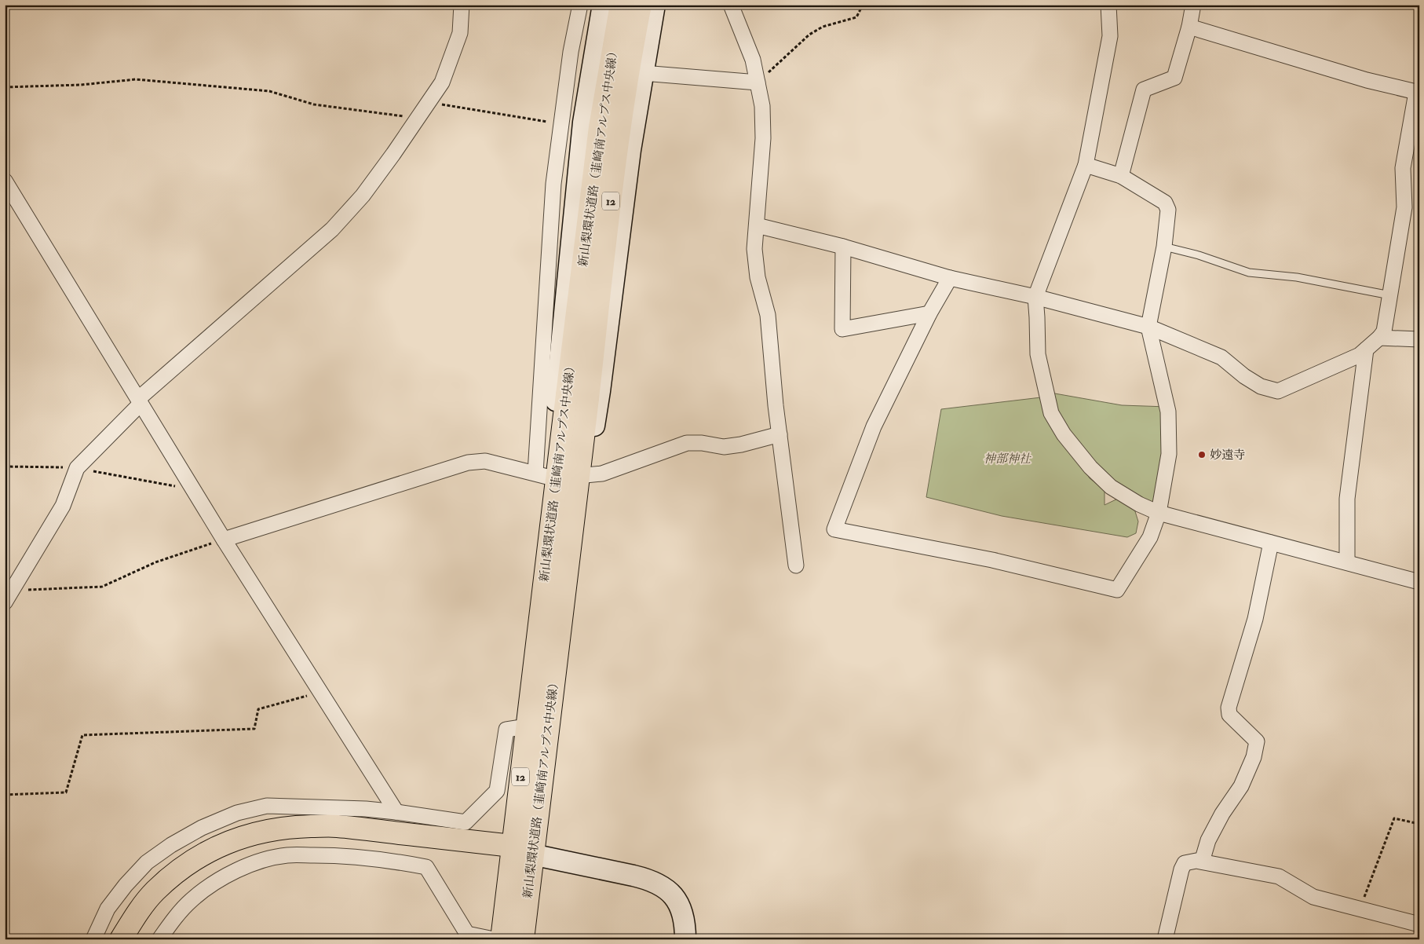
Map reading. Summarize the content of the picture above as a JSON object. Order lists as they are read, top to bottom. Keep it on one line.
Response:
{"streets":{"main road":["新山梨環状道路（韮崎南アルプス中央線）","12"]},"parks":["神部神社"],"places":["妙遠寺"]}
